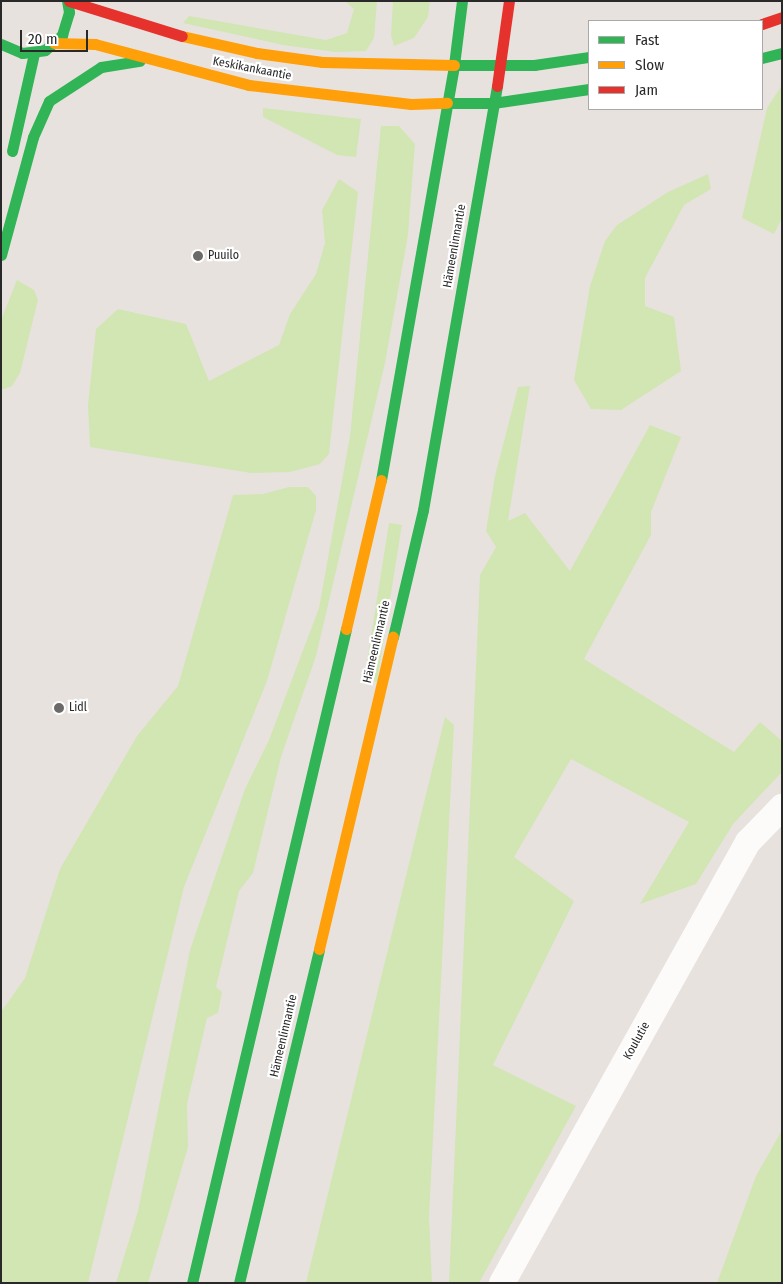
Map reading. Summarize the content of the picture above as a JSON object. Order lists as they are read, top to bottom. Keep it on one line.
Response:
{"streets":{"main road":["Keskikankaantie","Hämeenlinnantie"],"street":["Koulutie"]},"crossings":[["Keskikankaantie","Hämeenlinnantie"]],"places":["Puuilo","Lidl"],"legend":["Fast","Slow","Jam"],"scale_bar":"20 m"}
